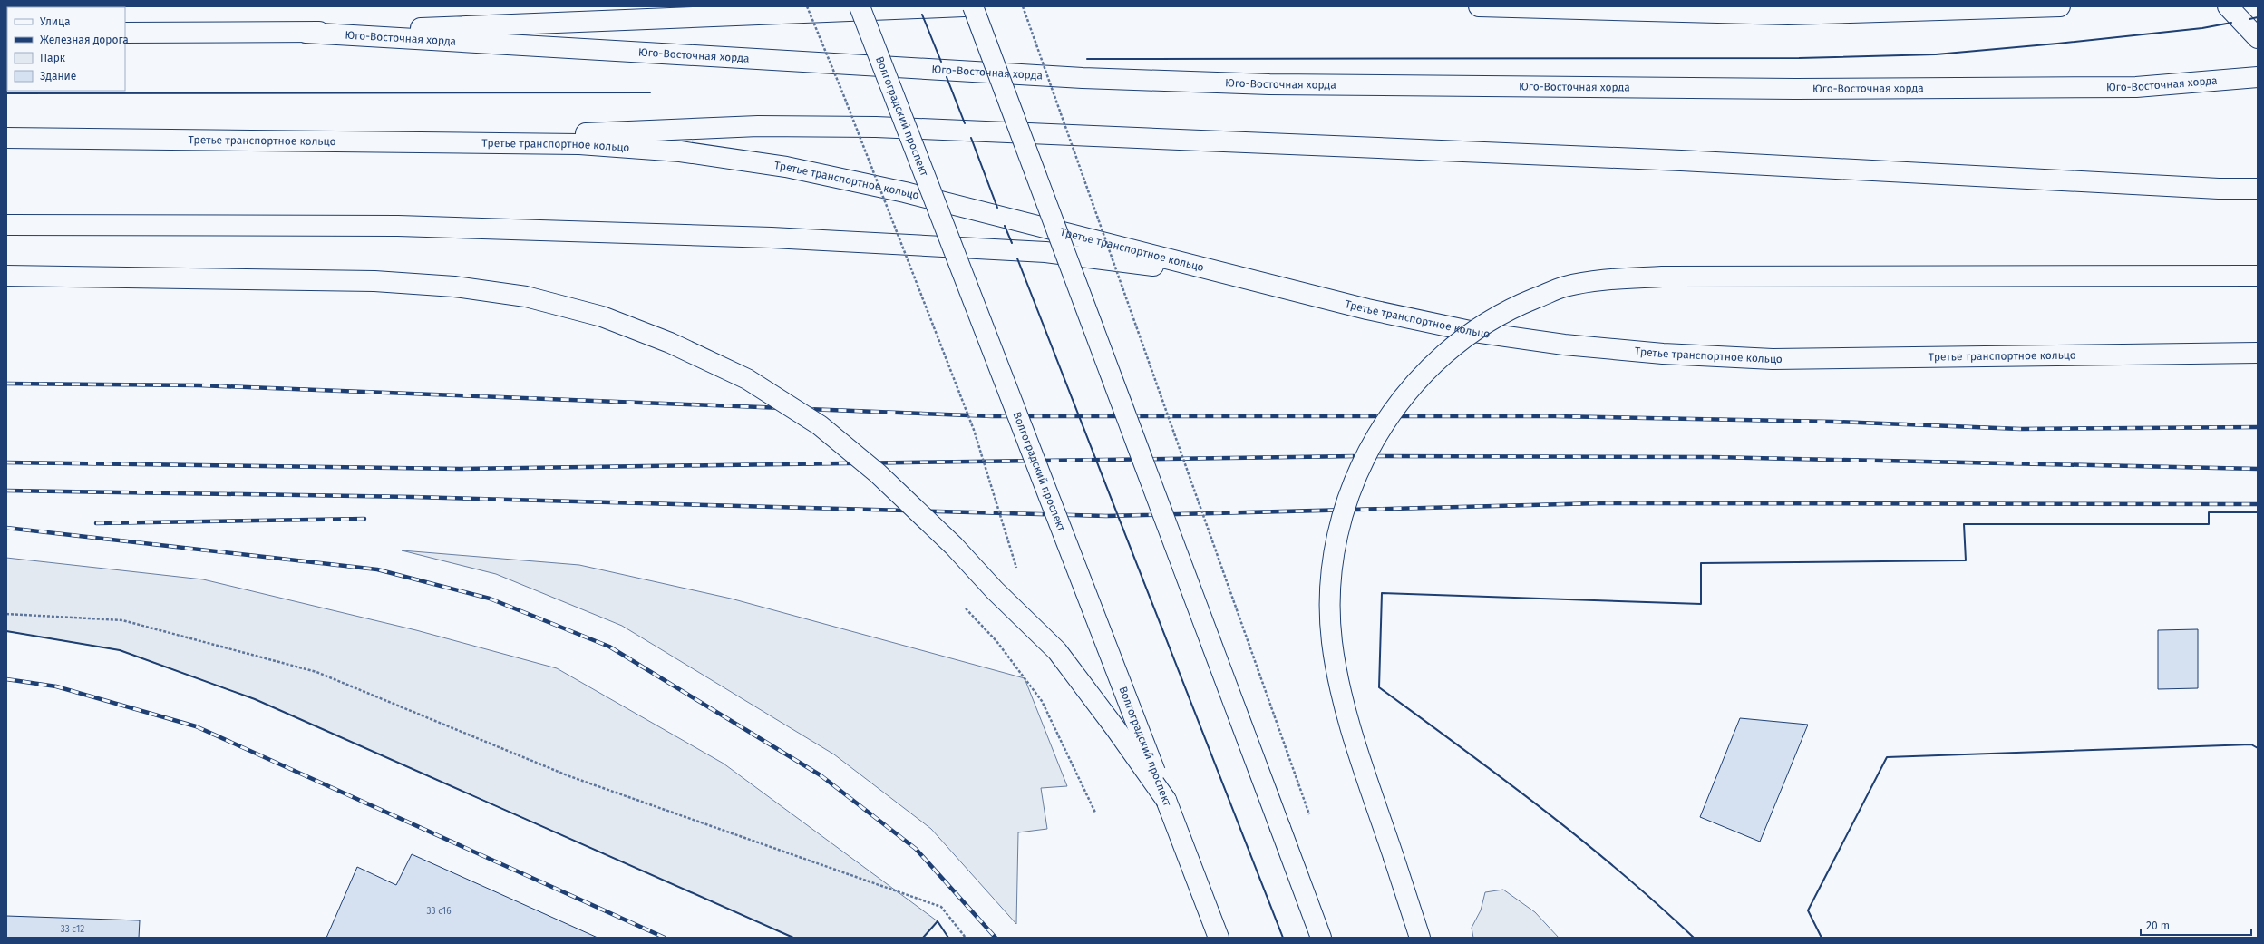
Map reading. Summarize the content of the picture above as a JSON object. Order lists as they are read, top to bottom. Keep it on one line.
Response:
{"streets":{"main road":["Юго-Восточная хорда","Волгоградский проспект","Третье транспортное кольцо"]},"house_numbers":["33 с16","33 с12"],"legend":["Улица","Железная дорога","Парк","Здание"],"scale_bar":"20 m"}
